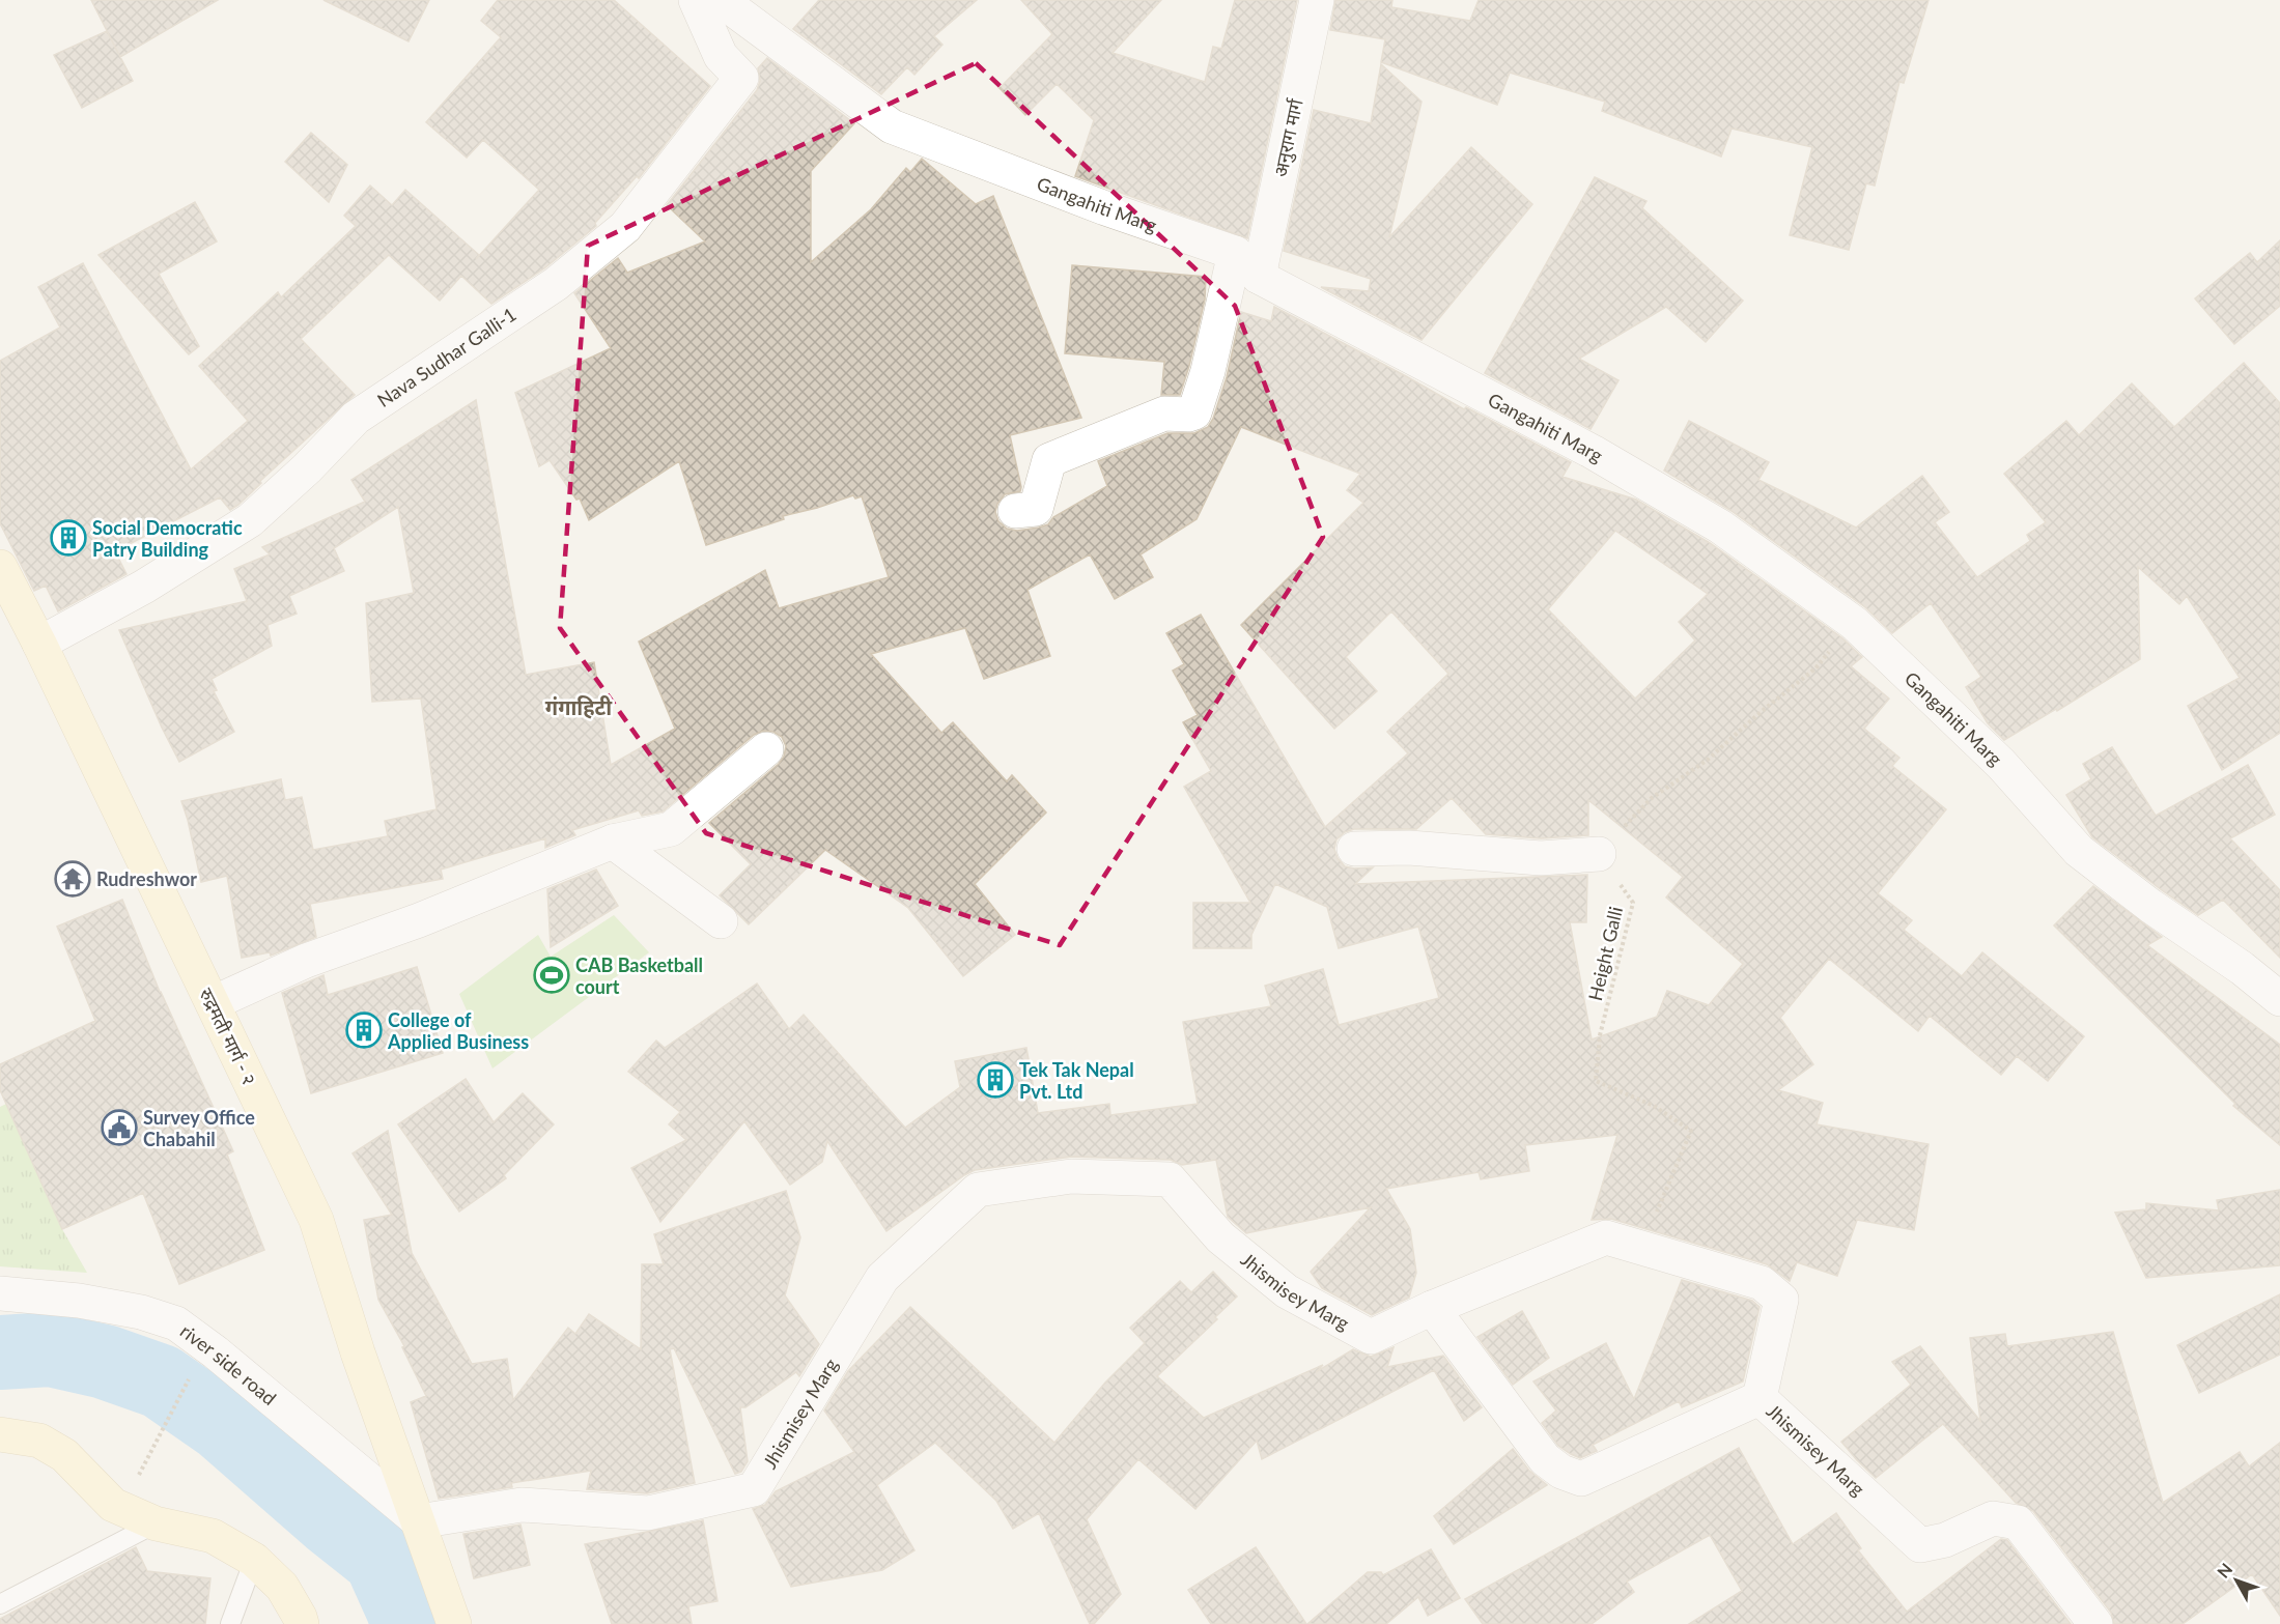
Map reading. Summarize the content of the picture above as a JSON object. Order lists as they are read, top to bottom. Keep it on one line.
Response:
{"streets":{"street":["अनुराग मार्ग","Gangahiti Marg","Nava Sudhar Galli-1","रुद्रमती मार्ग ‍- २","Jhismisey Marg","river side road"],"path":["Height Galli"]},"crossings":[["अनुराग मार्ग","Gangahiti Marg"],["Nava Sudhar Galli-1","रुद्रमती मार्ग ‍- २"],["Height Galli","Jhismisey Marg"],["रुद्रमती मार्ग ‍- २","Jhismisey Marg"],["रुद्रमती मार्ग ‍- २","river side road"],["Jhismisey Marg","river side road"]],"districts":["गंगाहिटी"],"places":{"building":["Social Democratic Patry Building","College of Applied Business","Tek Tak Nepal Pvt. Ltd"],"temple":["Rudreshwor"],"sports":["CAB Basketball court"],"public building":["Survey Office Chabahil"]},"north":"top left"}
